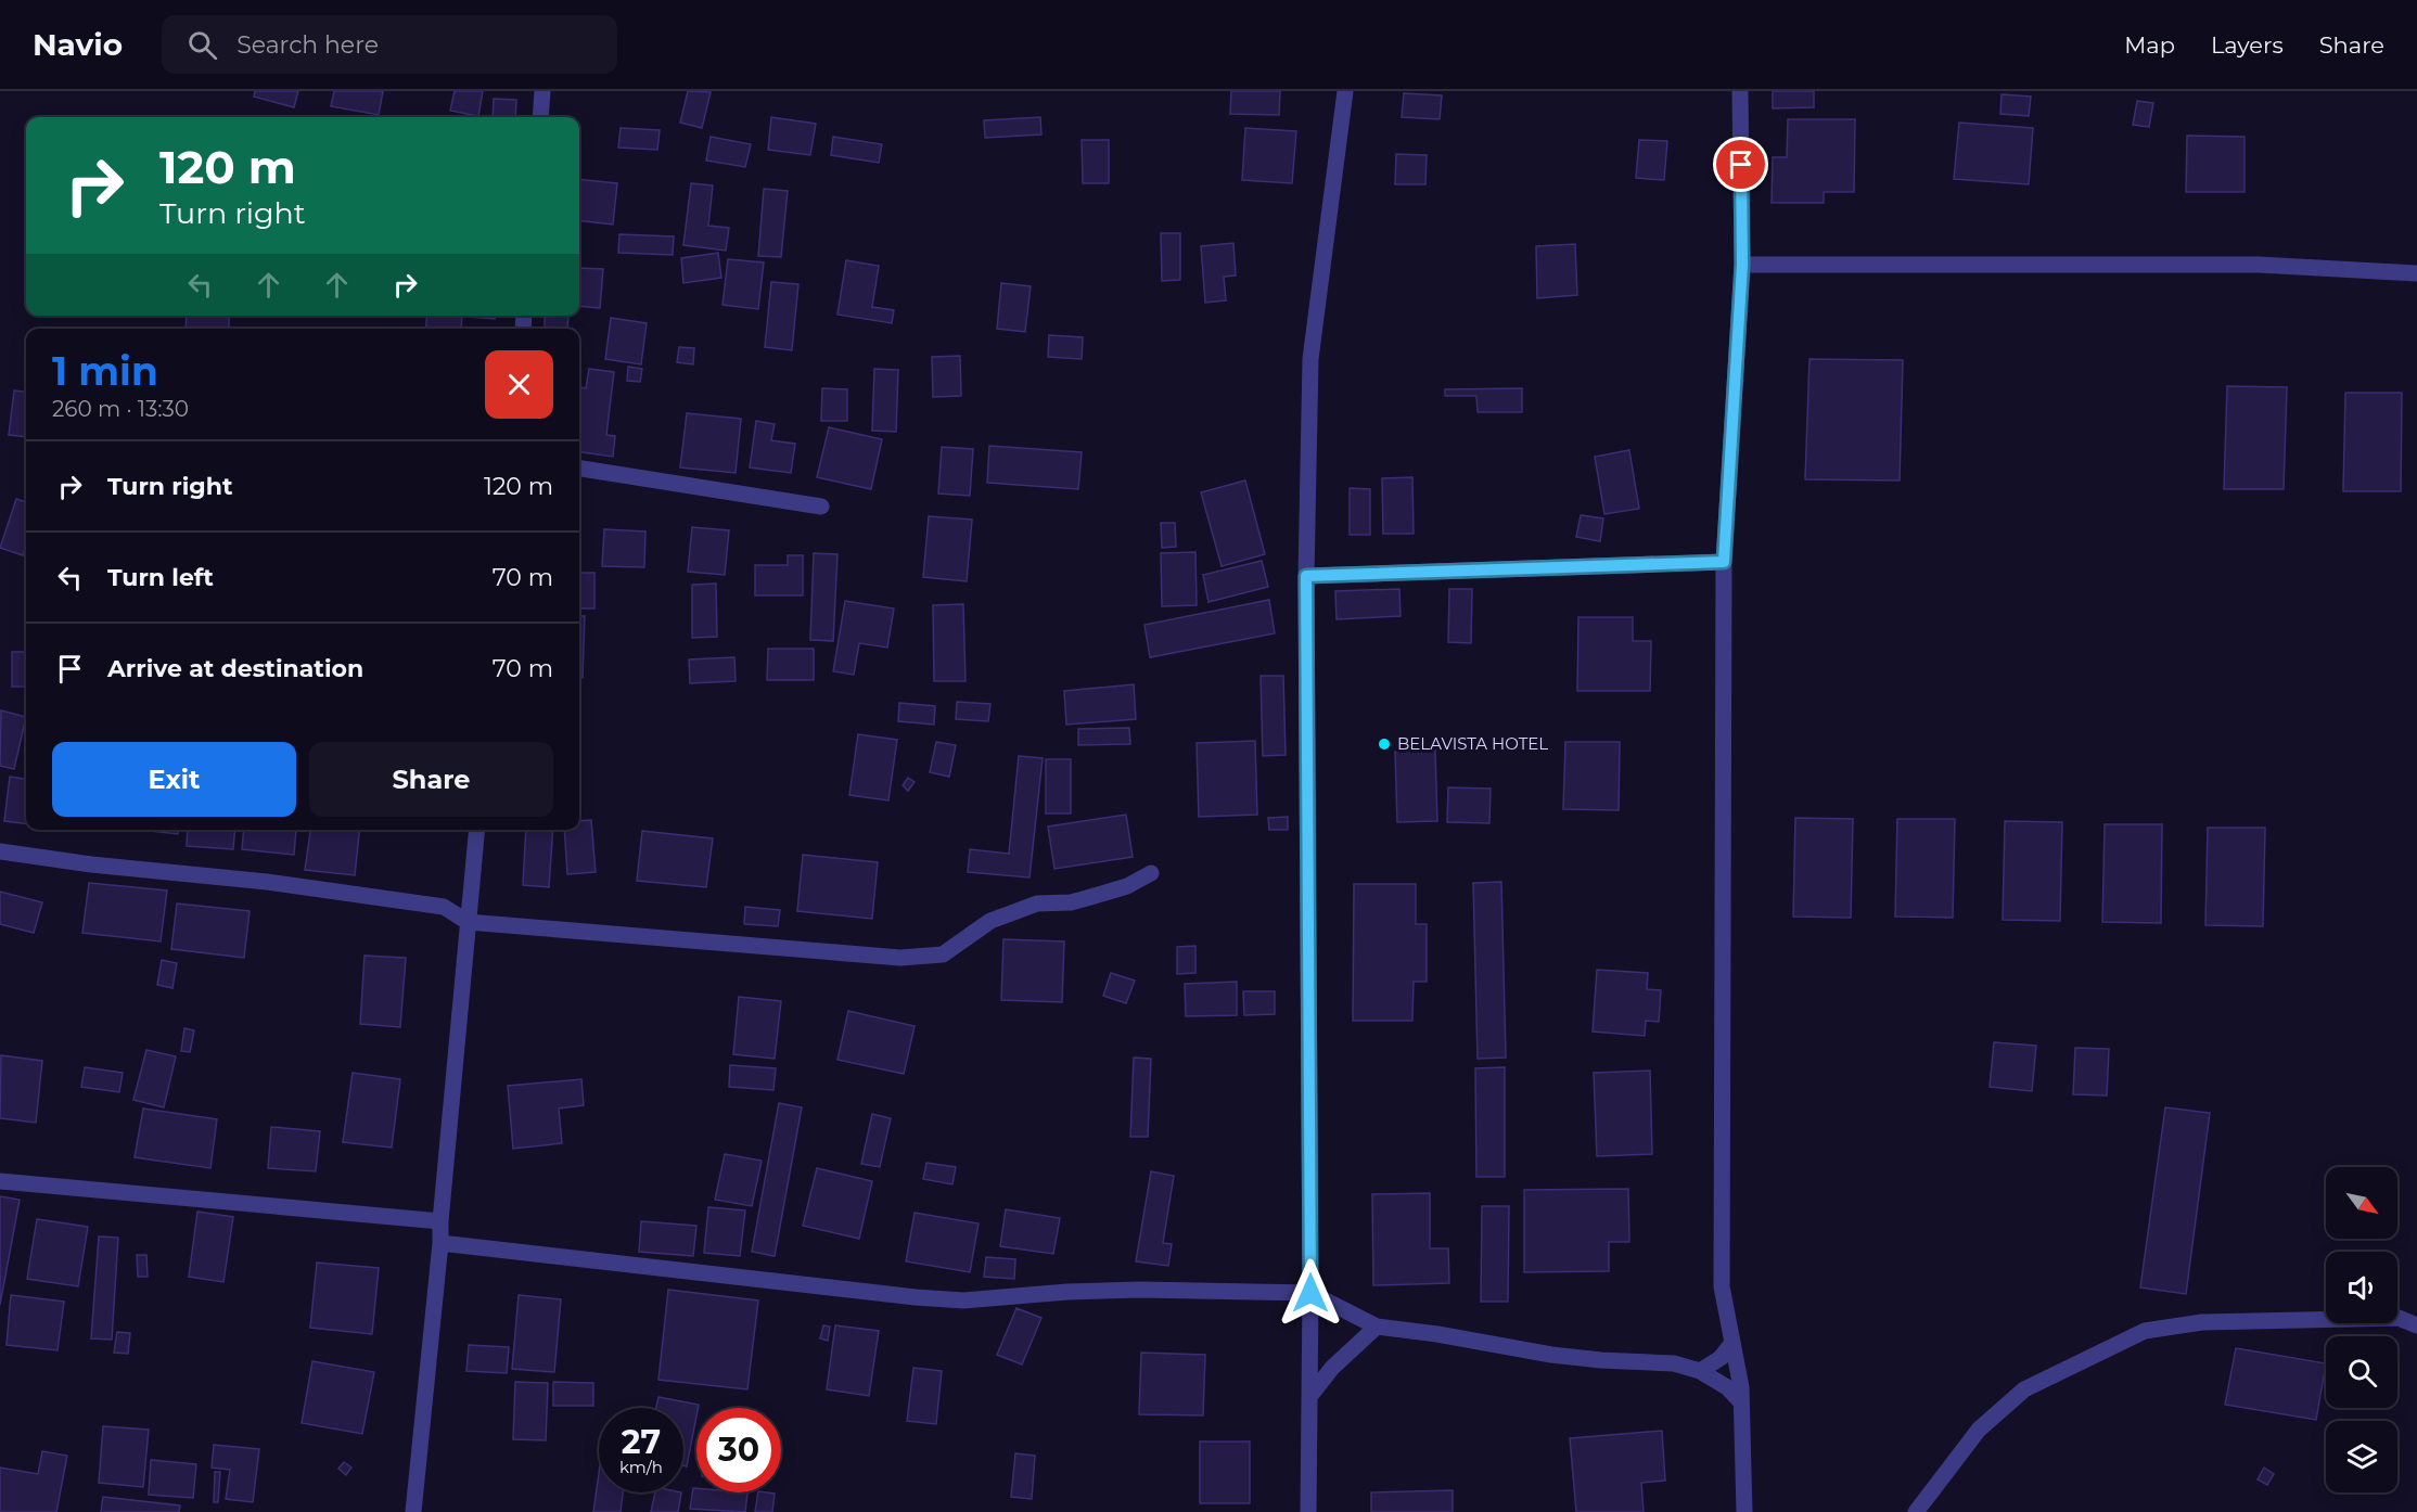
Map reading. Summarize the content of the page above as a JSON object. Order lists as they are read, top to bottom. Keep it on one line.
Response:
{"places":["BELAVISTA HOTEL"],"north":"bottom right","page":{"header":"Navio","search":"Search here","nav":["Map","Layers","Share"],"turn":["120 m","Turn right"],"heading":["1 min","260 m · 13:30"],"list":[{"name":"Turn right","value":"120 m"},{"name":"Turn left","value":"70 m"},{"name":"Arrive at destination","value":"70 m"}],"buttons":["Exit","Share"],"speed":"27 km/h","limit":"30"}}
